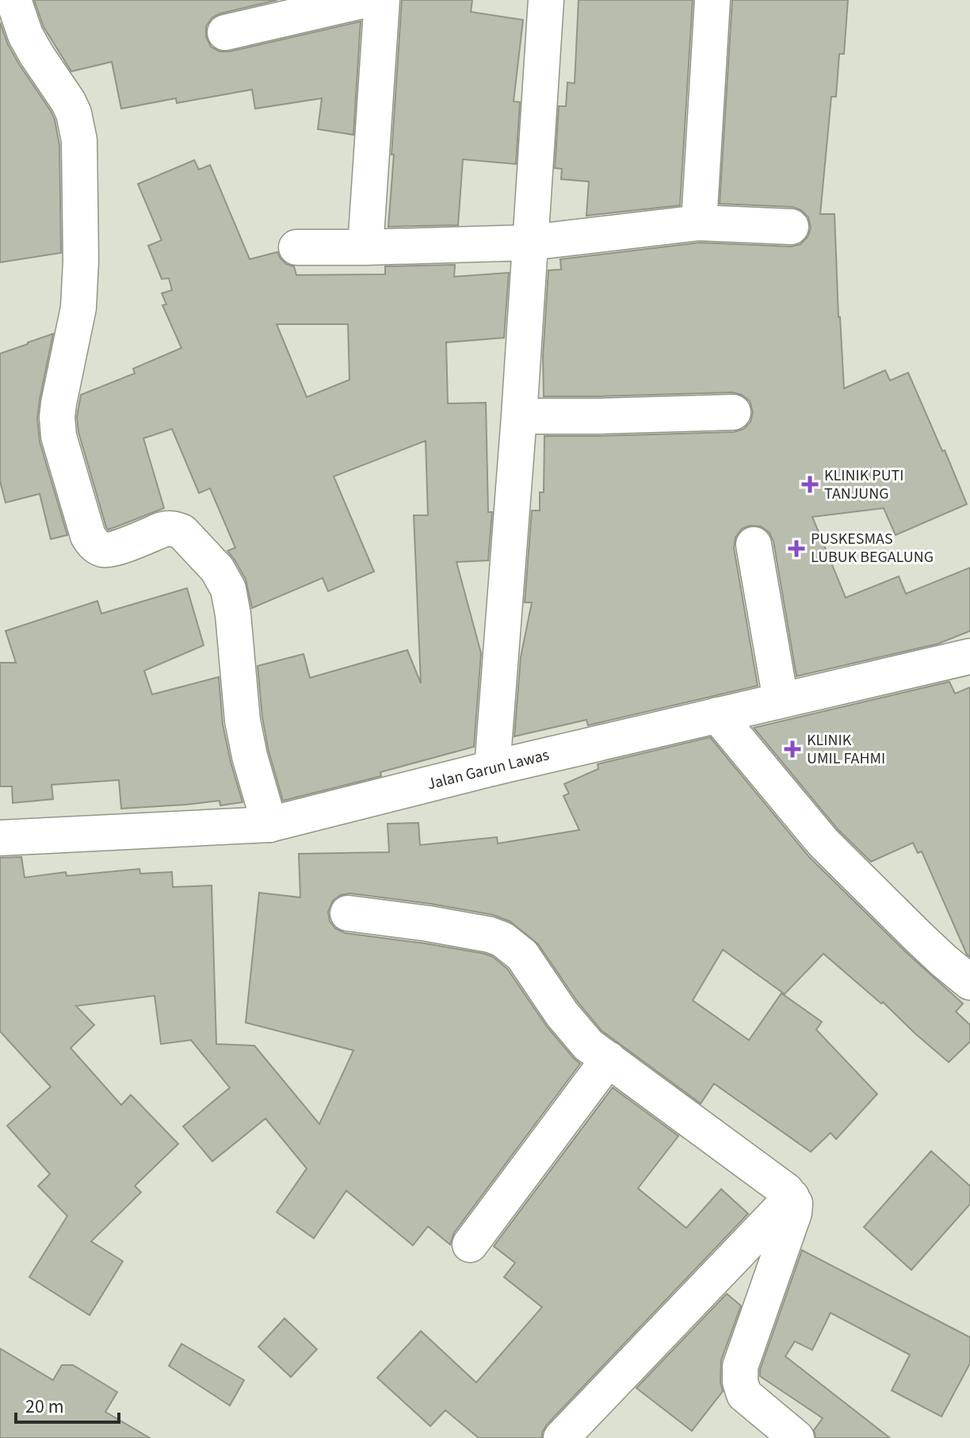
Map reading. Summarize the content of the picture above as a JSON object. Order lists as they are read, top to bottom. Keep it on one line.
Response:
{"streets":{"street":["Jalan Garun Lawas"]},"places":{"health":["KLINIK PUTI TANJUNG","PUSKESMAS LUBUK BEGALUNG","KLINIK UMIL FAHMI"]},"scale_bar":"20 m"}
